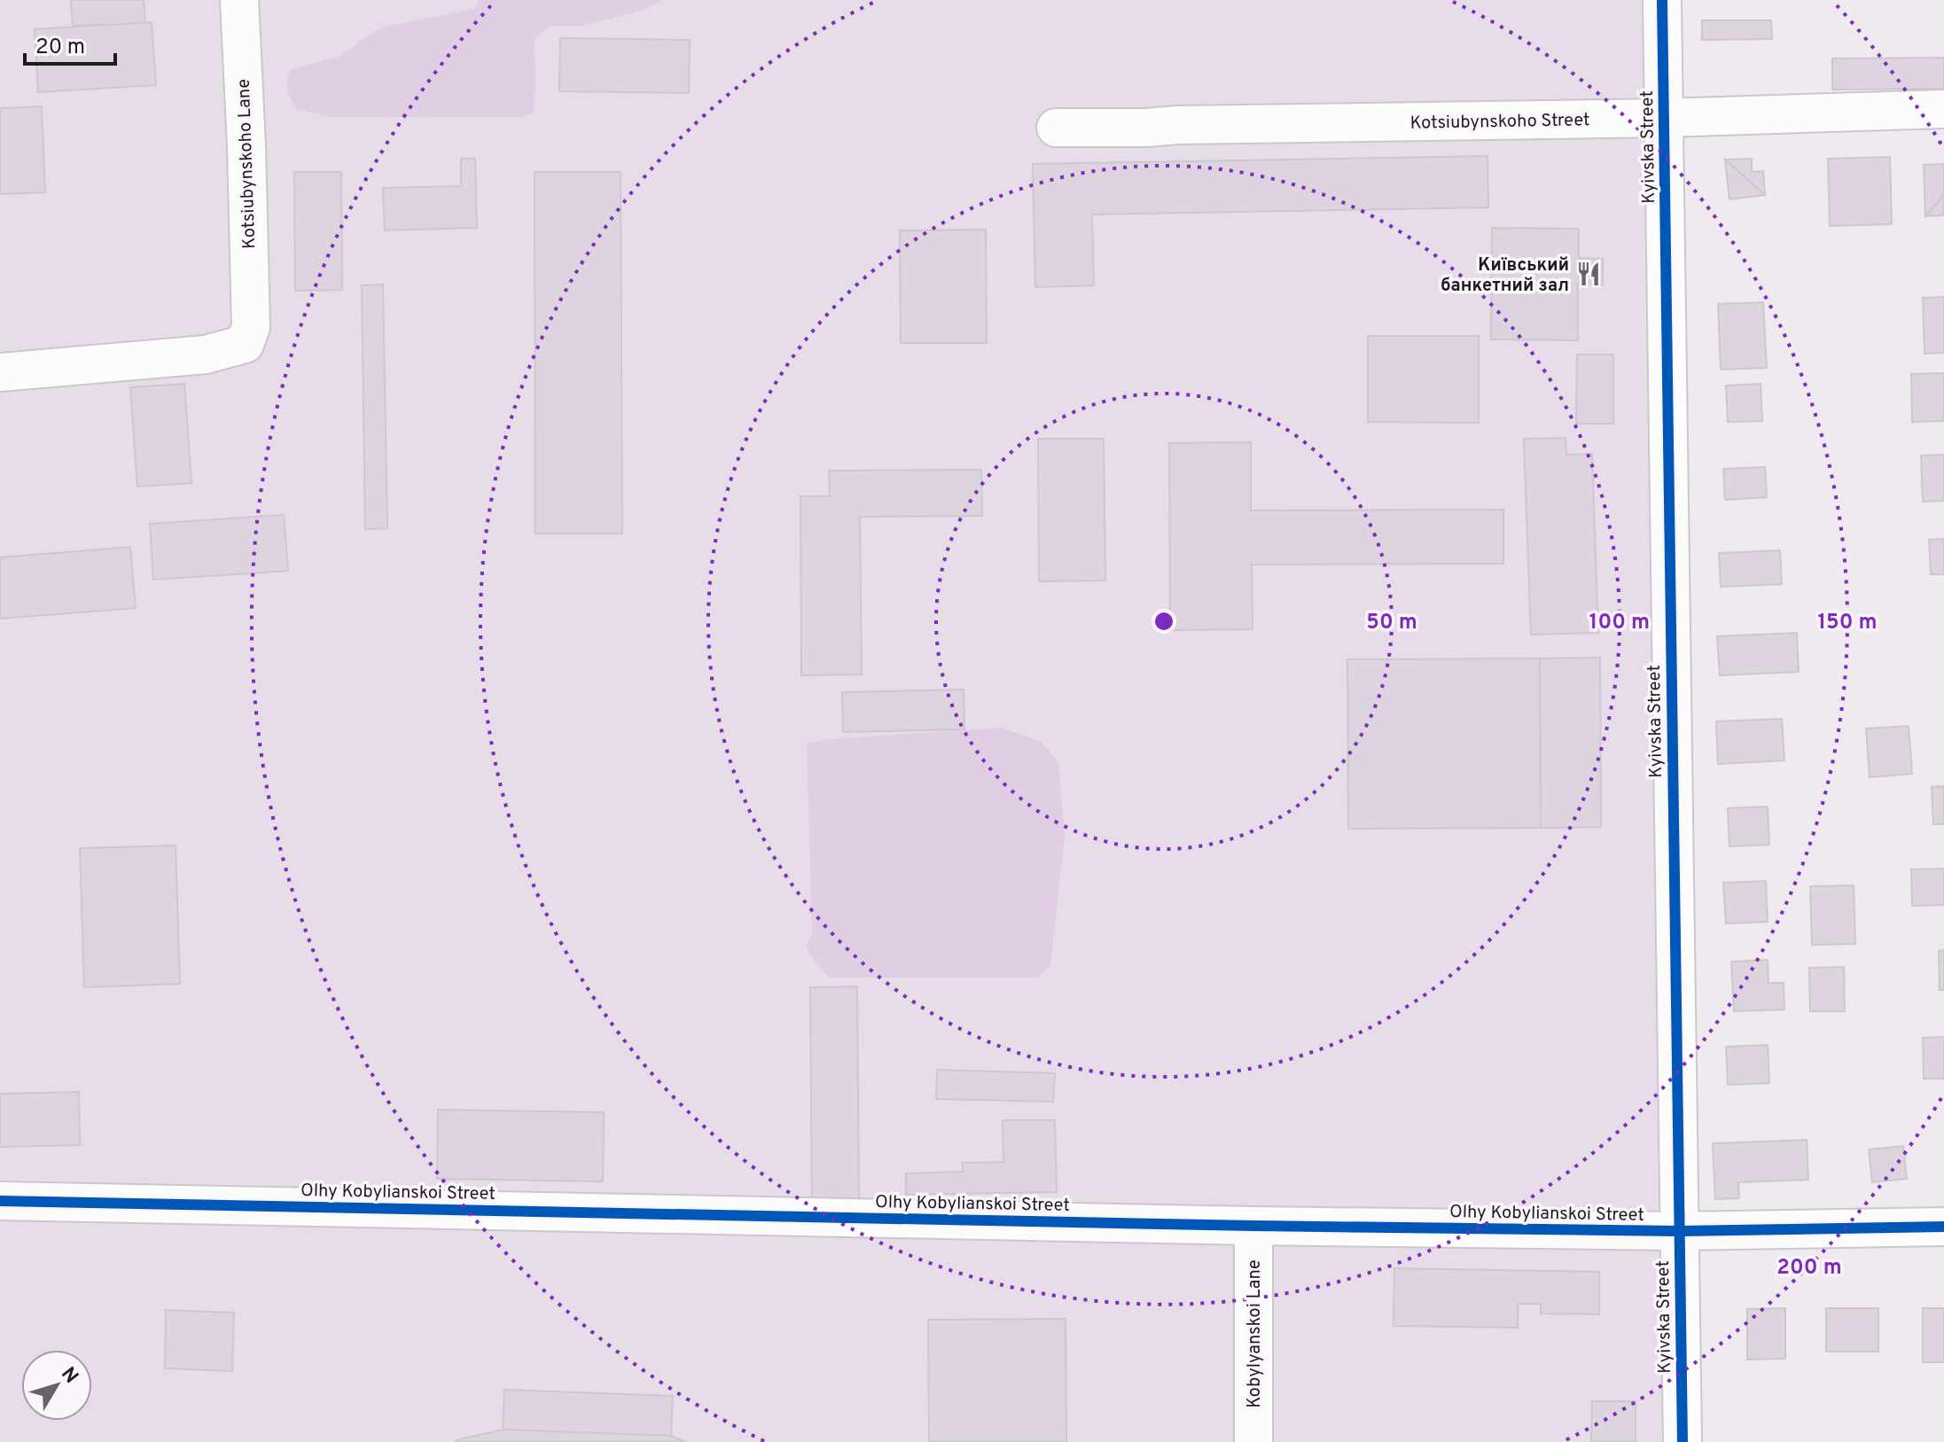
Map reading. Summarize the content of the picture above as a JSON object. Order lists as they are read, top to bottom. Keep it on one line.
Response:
{"streets":{"street":["Kotsiubynskoho Street","Kyivska Street","Kotsiubynskoho Lane","Olhy Kobylianskoi Street","Kobylyanskoi Lane"]},"crossings":[["Kotsiubynskoho Street","Kyivska Street"],["Kyivska Street","Olhy Kobylianskoi Street"],["Olhy Kobylianskoi Street","Kobylyanskoi Lane"]],"places":{"restaurant":["Київський банкетний зал"]},"scale_bar":"20 m","north":"top right","rings":["50 m","100 m","150 m","200 m"]}
